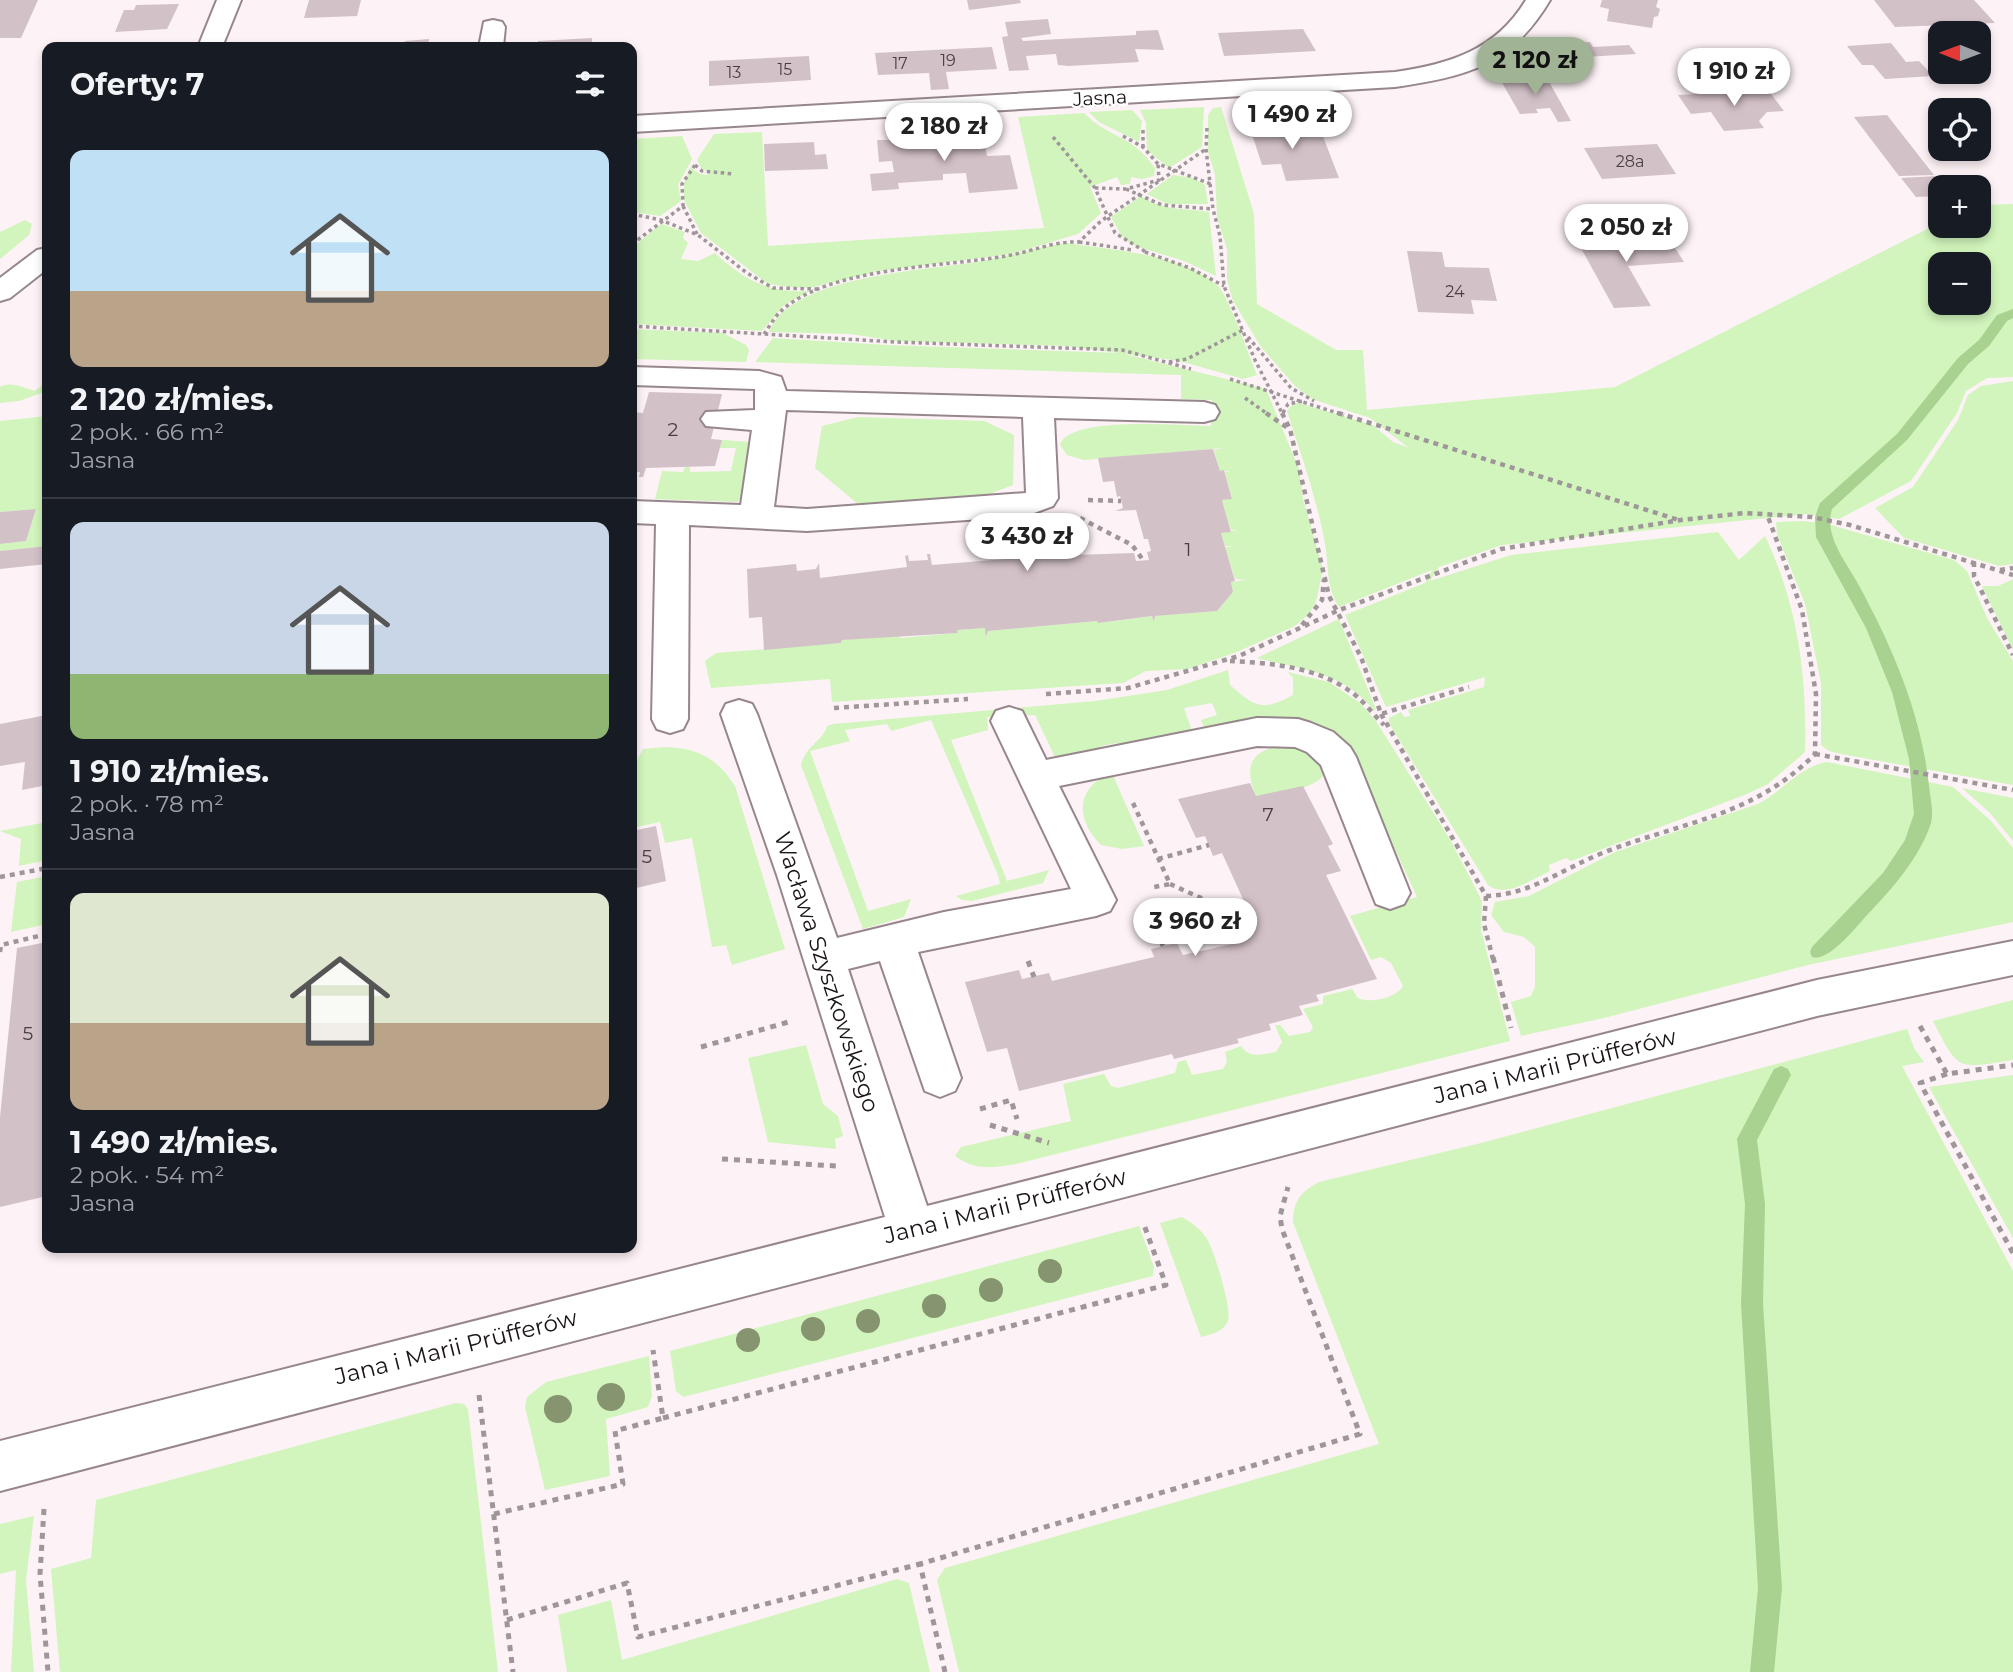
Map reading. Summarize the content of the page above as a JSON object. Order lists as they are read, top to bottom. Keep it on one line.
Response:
{"streets":{"street":["Jasna","Wacława Szyszkowskiego","Jana i Marii Prüfferów"]},"crossings":[["Wacława Szyszkowskiego","Jana i Marii Prüfferów"]],"house_numbers":["19","17","15","13","28a","24","2","1","7","5","5"],"north":"left","page":{"map_buttons":["+","−"],"price":["2 120 zł","1 910 zł","1 490 zł","2 180 zł","2 050 zł","3 430 zł","3 960 zł"],"heading":"Oferty: 7","list":[{"name":"2 120 zł/mies.","note":"2 pok. · 66 m² · Jasna"},{"name":"1 910 zł/mies.","note":"2 pok. · 78 m² · Jasna"},{"name":"1 490 zł/mies.","note":"2 pok. · 54 m² · Jasna"}]}}
